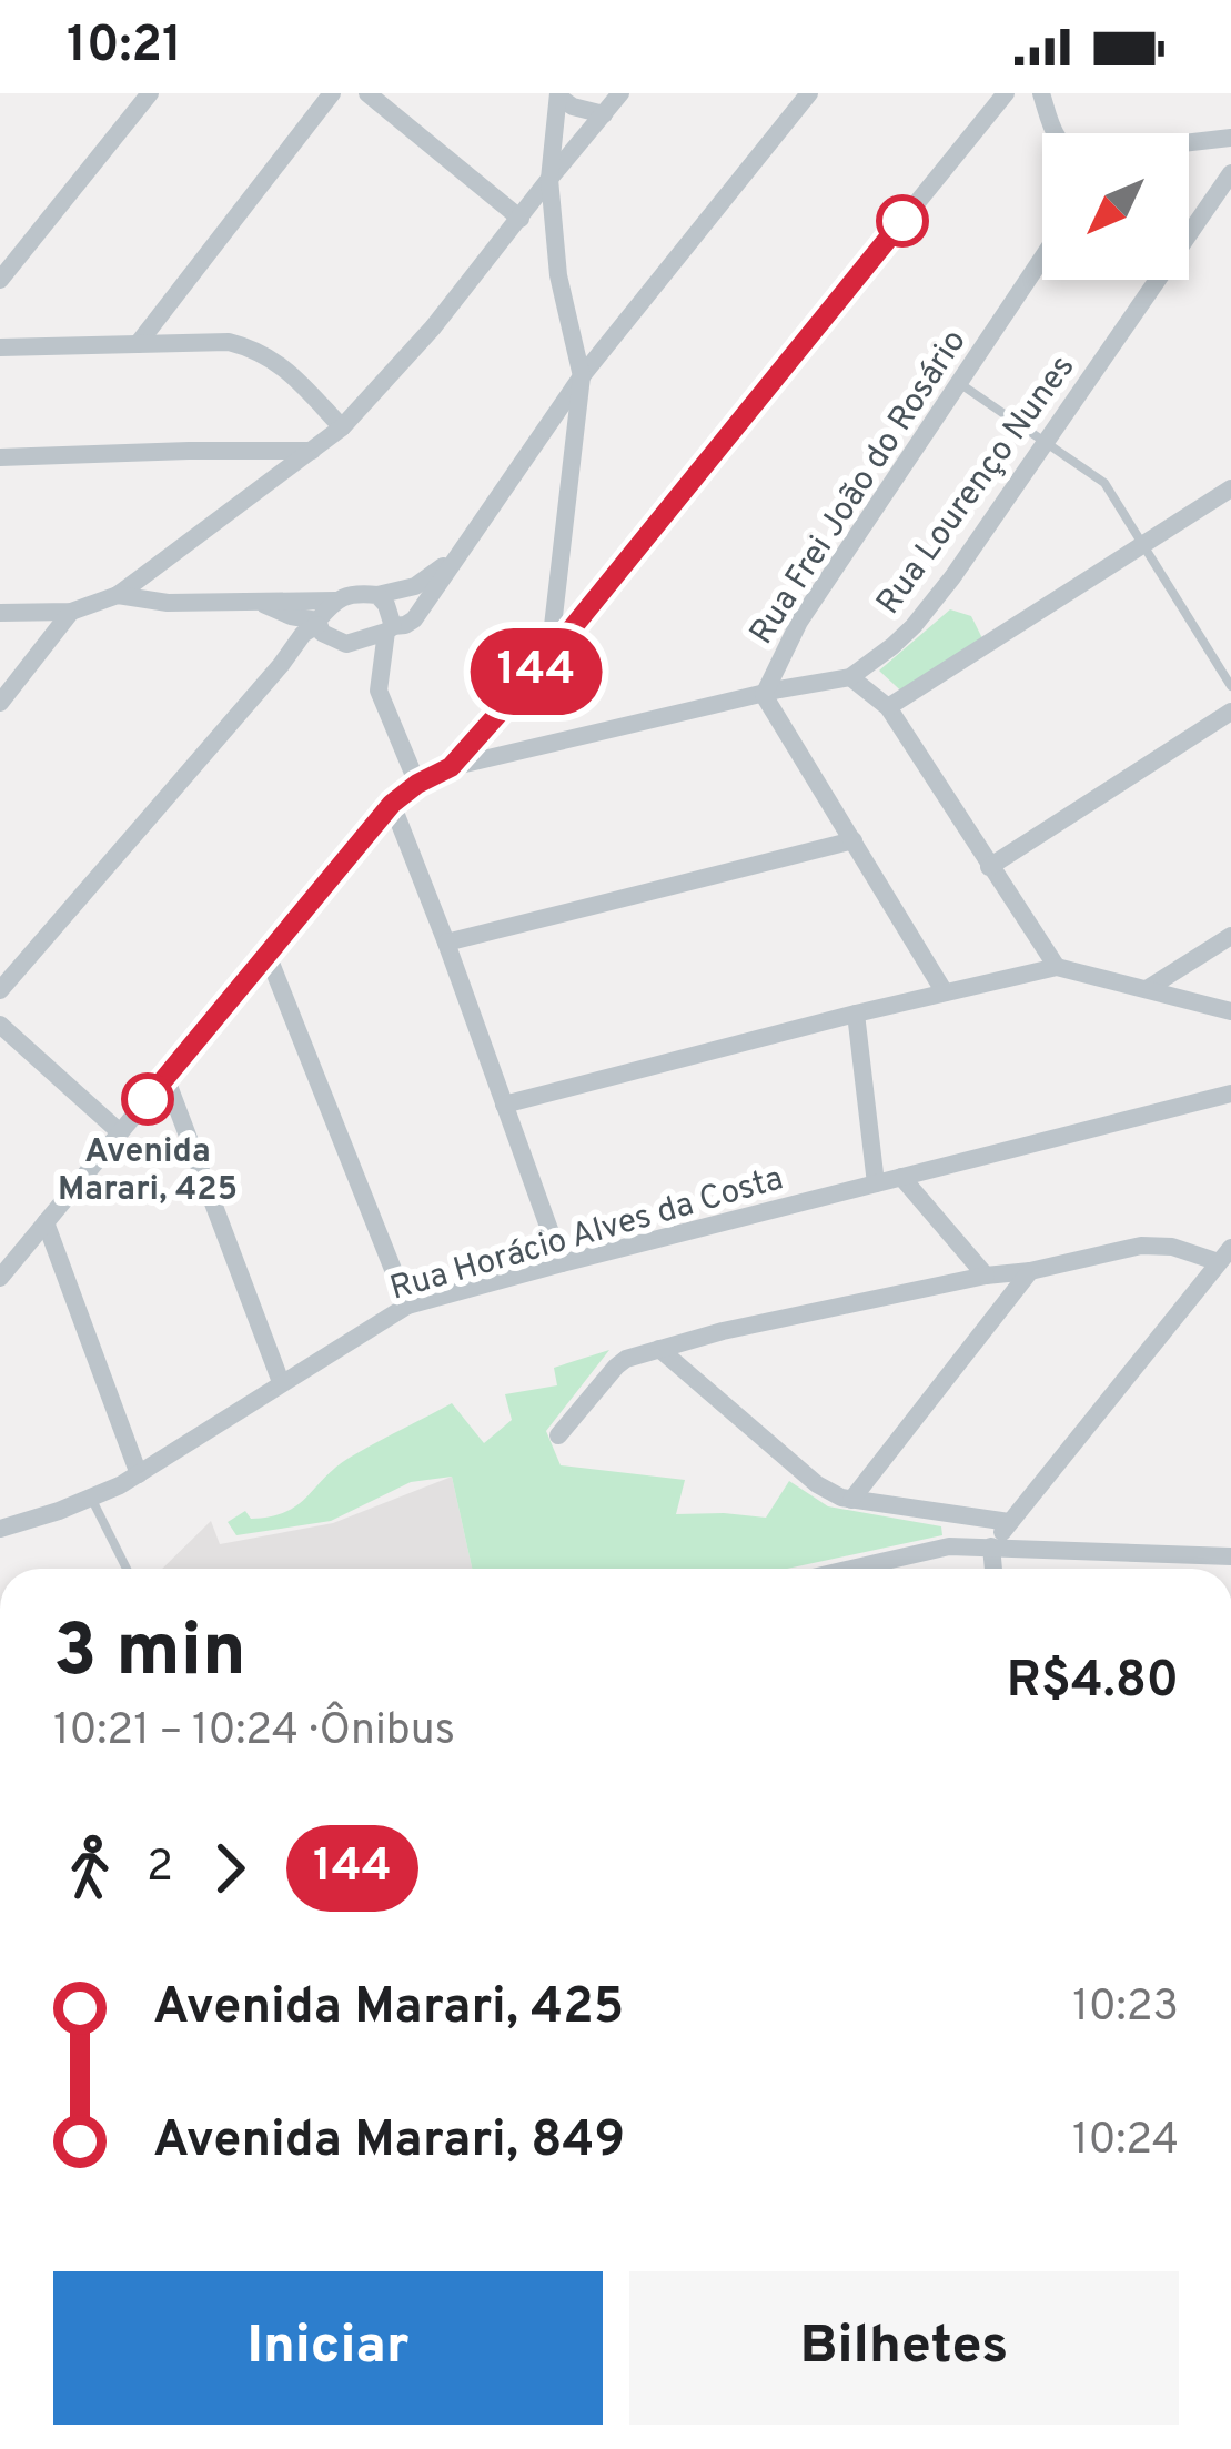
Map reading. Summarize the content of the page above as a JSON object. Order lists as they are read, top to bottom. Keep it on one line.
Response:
{"streets":{"street":["Rua Lourenço Nunes","Rua Frei João do Rosário","Rua Horácio Alves da Costa"]},"crossings":[["Rua Lourenço Nunes","Rua Frei João do Rosário"]],"places":["Avenida Marari, 425"],"lines":["bus line 144"],"north":"bottom left","page":{"status":"10:21","on_map":"144","heading":["3 min","10:21 – 10:24 · Ônibus","R$4.80"],"legs":["2","144"],"list":[{"name":"Avenida Marari, 425","value":"10:23"},{"name":"Avenida Marari, 849","value":"10:24"}],"buttons":["Iniciar","Bilhetes"]}}
